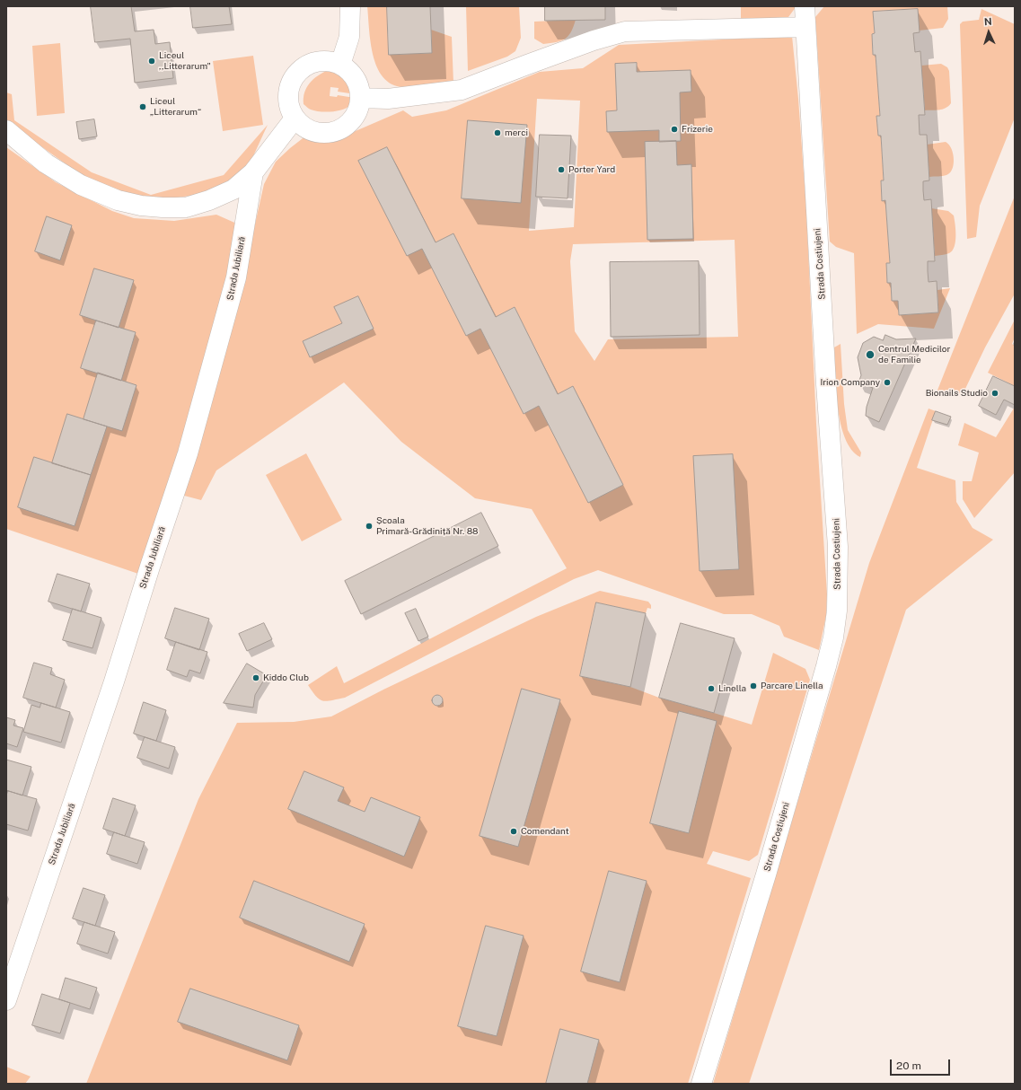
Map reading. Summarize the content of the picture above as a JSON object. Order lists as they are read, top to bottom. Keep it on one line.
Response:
{"streets":{"street":["Strada Costiujeni","Strada Jubiliară"]},"places":["Liceul ,,Litterarum\"","Liceul „Litterarum“","Frizerie","merci","Porter Yard","Centrul Medicilor de Familie","Irion Company","Bionails Studio","Școala Primară-Grădiniță Nr. 88","Kiddo Club","Parcare Linella","Linella","Comendant"],"scale_bar":"20 m","north":"top"}
